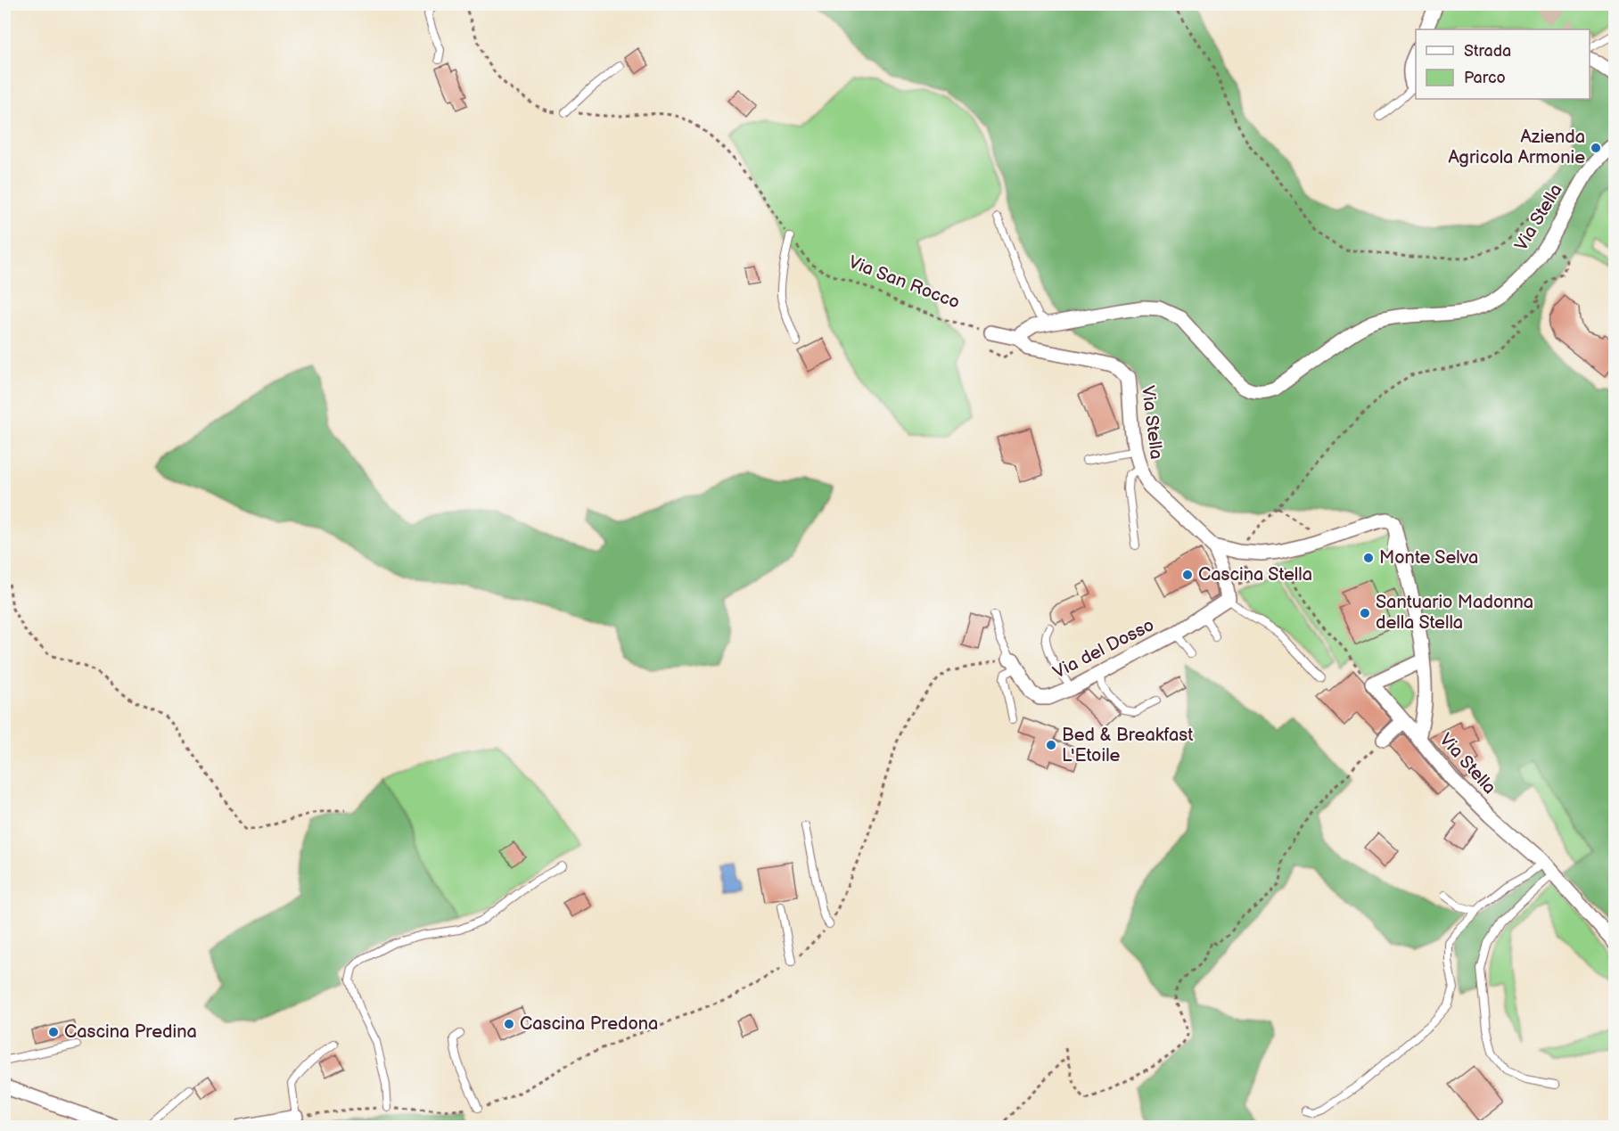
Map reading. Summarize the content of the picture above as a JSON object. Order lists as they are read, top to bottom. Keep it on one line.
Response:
{"streets":{"street":["Via Stella","Via del Dosso"],"path":["Via San Rocco"]},"places":["Azienda Agricola Armonie","Monte Selva","Cascina Stella","Santuario Madonna della Stella","Bed & Breakfast L'Etoile","Cascina Predona","Cascina Predina"],"legend":["Strada","Parco"]}
